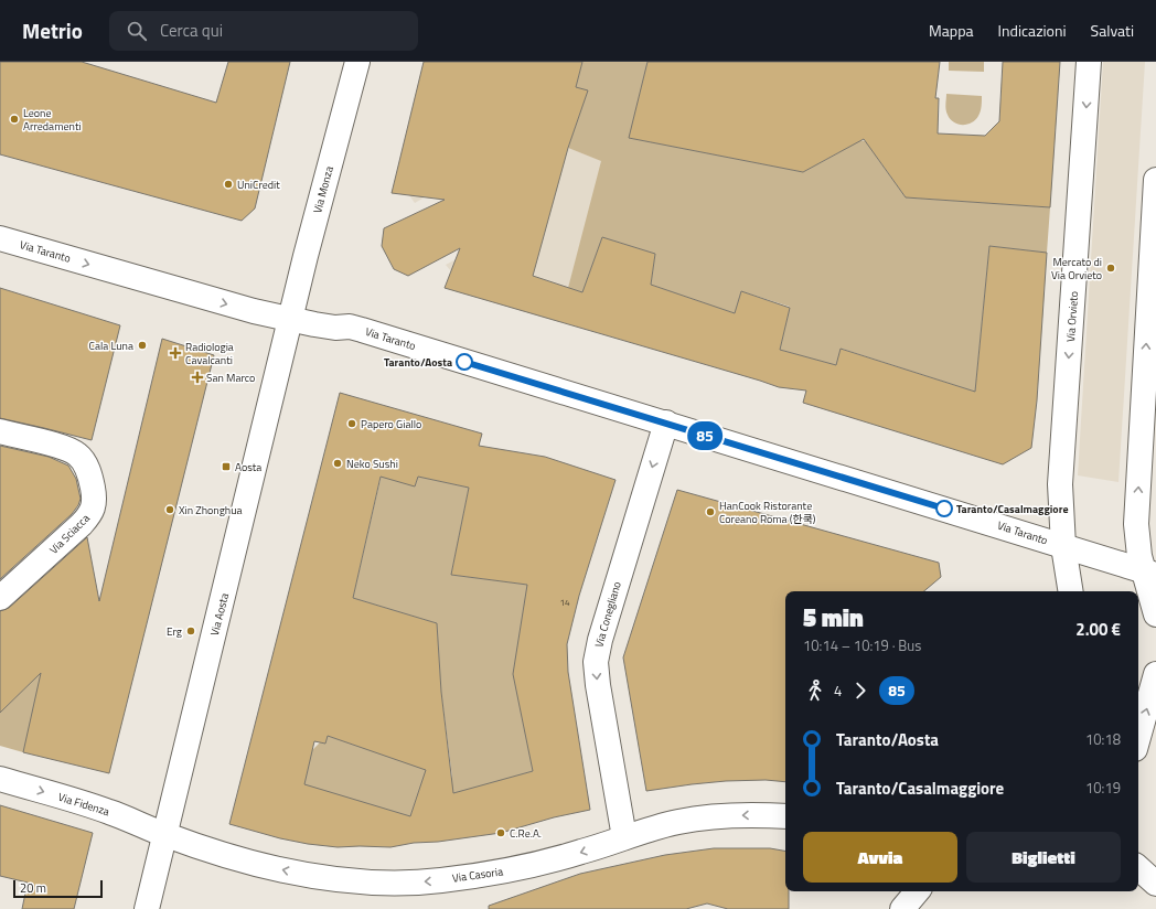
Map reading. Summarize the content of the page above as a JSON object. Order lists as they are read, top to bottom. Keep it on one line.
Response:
{"streets":{"street":["Via Monza","Via Taranto","Via Orvieto","Via Sciacca","Via Aosta","Via Conegliano","Via Fidenza","Via Casoria"]},"crossings":[["Via Monza","Via Taranto"],["Via Monza","Via Aosta"],["Via Taranto","Via Orvieto"],["Via Taranto","Via Aosta"],["Via Taranto","Via Conegliano"],["Via Aosta","Via Fidenza"],["Via Aosta","Via Casoria"],["Via Conegliano","Via Casoria"],["Via Fidenza","Via Casoria"]],"one_way":["Via Conegliano","Via Fidenza","Via Casoria"],"places":{"other":["Leone Arredamenti","UniCredit","Mercato di Via Orvieto","Cala Luna","Taranto/Aosta","Papero Giallo","Neko Sushi","Taranto/Casalmaggiore","Xin Zhonghua","HanCook Ristorante Coreano Roma (한쿡)","Erg","C.Re.A."],"health":["Radiologia Cavalcanti","San Marco"],"transit":["Aosta"]},"lines":["bus line 85"],"house_numbers":["14"],"scale_bar":"20 m","page":{"header":"Metrio","search":"Cerca qui","nav":["Mappa","Indicazioni","Salvati"],"on_map":"85","heading":["5 min","10:14 – 10:19 · Bus","2.00 €"],"legs":["4","85"],"list":[{"name":"Taranto/Aosta","value":"10:18"},{"name":"Taranto/Casalmaggiore","value":"10:19"}],"buttons":["Avvia","Biglietti"],"scale":"20 m"}}
